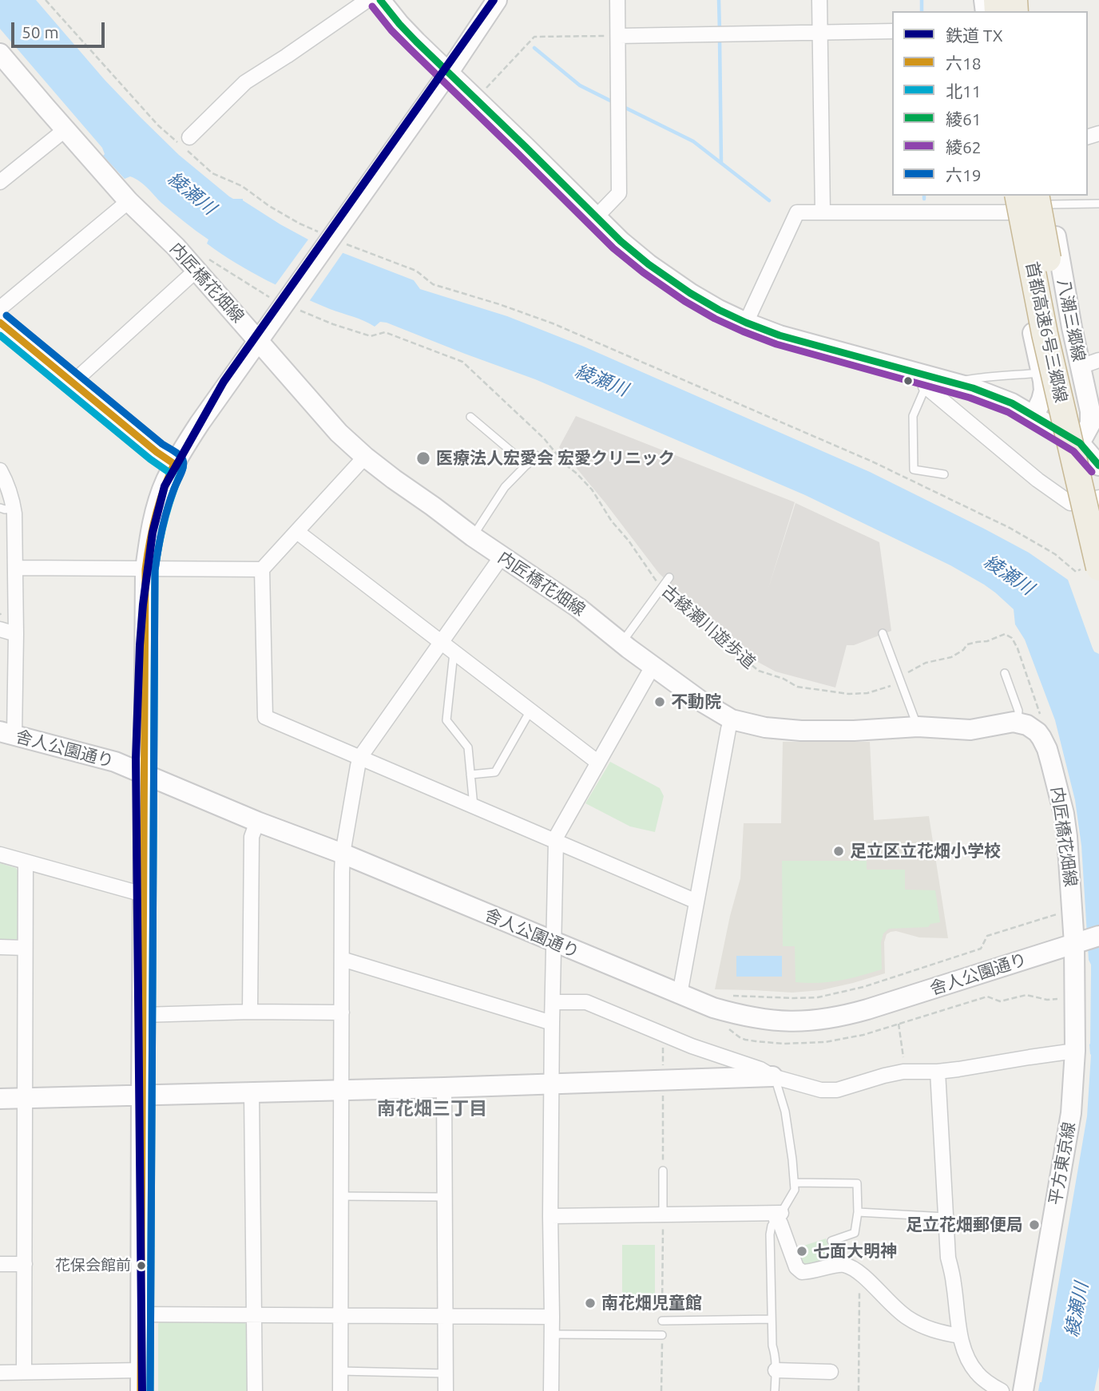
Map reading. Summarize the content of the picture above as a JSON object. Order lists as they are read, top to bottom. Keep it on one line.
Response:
{"streets":{"highway":["首都高速6号三郷線"],"main road":["内匠橋花畑線","八潮三郷線","舎人公園通り","平方東京線"],"path":["古綾瀬川遊歩道"]},"crossings":[["内匠橋花畑線","古綾瀬川遊歩道"],["内匠橋花畑線","舎人公園通り"],["内匠橋花畑線","平方東京線"],["八潮三郷線","首都高速6号三郷線"],["舎人公園通り","平方東京線"]],"districts":["南花畑三丁目"],"water":["綾瀬川"],"places":["医療法人宏愛会 宏愛クリニック","不動院","足立区立花畑小学校","足立花畑郵便局","七面大明神","花保会館前","南花畑児童館"],"lines":["rail line TX","transit line 綾61","transit line 綾62","transit line 六19","transit line 六18","transit line 北11"],"legend":["鉄道 TX","六18","北11","綾61","綾62","六19"],"scale_bar":"50 m"}
